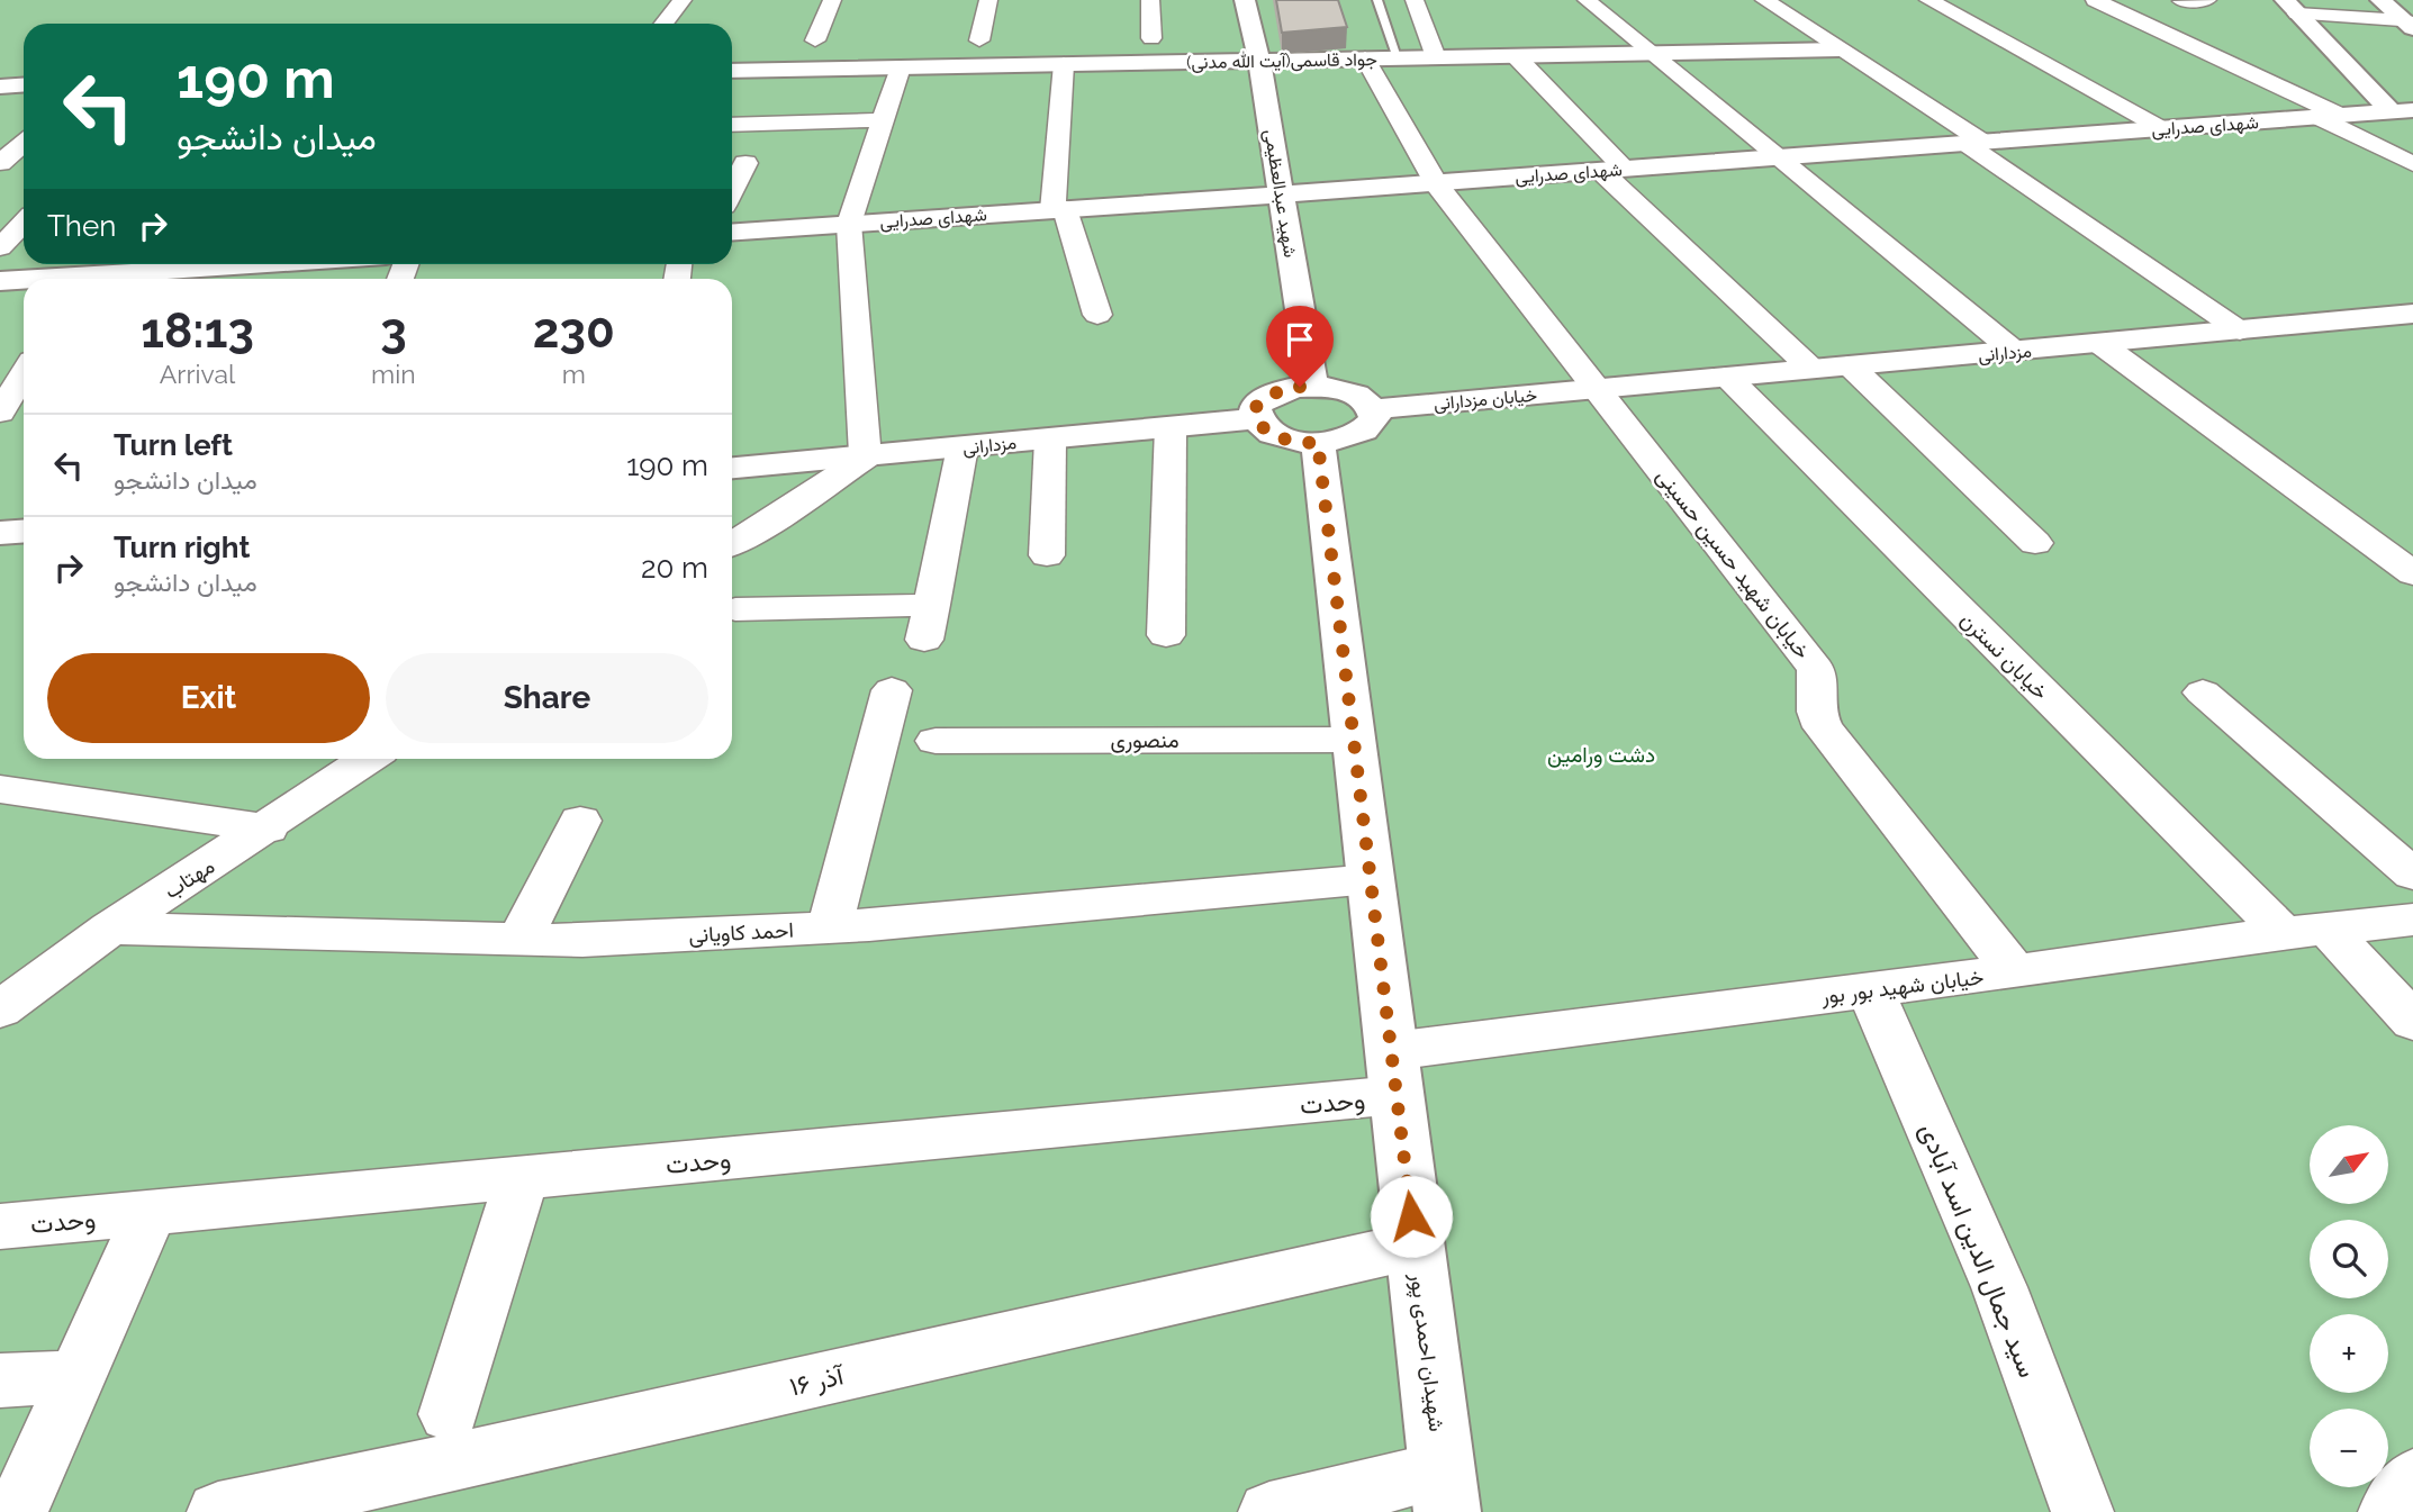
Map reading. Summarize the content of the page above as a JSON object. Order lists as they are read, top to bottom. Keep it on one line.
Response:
{"streets":{"street":["جواد قاسمی(آیت الله مدنی)","شهدای صدرایی","شهید عبدالعظیمی","مزدارانی","خیابان مزدارانی","خیابان شهید حسین حسینی","خیابان نسترن","منصوری","مهتاب","احمد کاویانی","خیابان شهید بور بور","وحدت","سید جمال الدین اسد آبادی","شهیدان احمدی پور","۱۶ آذر"]},"crossings":[["جواد قاسمی(آیت الله مدنی)","شهید عبدالعظیمی"],["جواد قاسمی(آیت الله مدنی)","خیابان شهید حسین حسینی"],["شهدای صدرایی","شهید عبدالعظیمی"],["شهدای صدرایی","خیابان شهید حسین حسینی"],["مزدارانی","خیابان مزدارانی"],["مزدارانی","خیابان شهید حسین حسینی"],["مزدارانی","خیابان نسترن"],["خیابان مزدارانی","خیابان شهید حسین حسینی"],["خیابان شهید حسین حسینی","خیابان شهید بور بور"],["خیابان نسترن","خیابان شهید بور بور"],["منصوری","شهیدان احمدی پور"],["مهتاب","احمد کاویانی"],["احمد کاویانی","شهیدان احمدی پور"],["خیابان شهید بور بور","وحدت"],["خیابان شهید بور بور","سید جمال الدین اسد آبادی"],["خیابان شهید بور بور","شهیدان احمدی پور"],["وحدت","شهیدان احمدی پور"],["شهیدان احمدی پور","۱۶ آذر"]],"parks":["دشت ورامین"],"north":"top right","page":{"turn":["190 m","میدان دانشجو"],"then":"Then","eta":["18:13","Arrival","3","min","230","m"],"list":[{"name":"Turn left","note":"میدان دانشجو","value":"190 m"},{"name":"Turn right","note":"میدان دانشجو","value":"20 m"}],"buttons":["Exit","Share"],"map_buttons":["+","−"]}}
